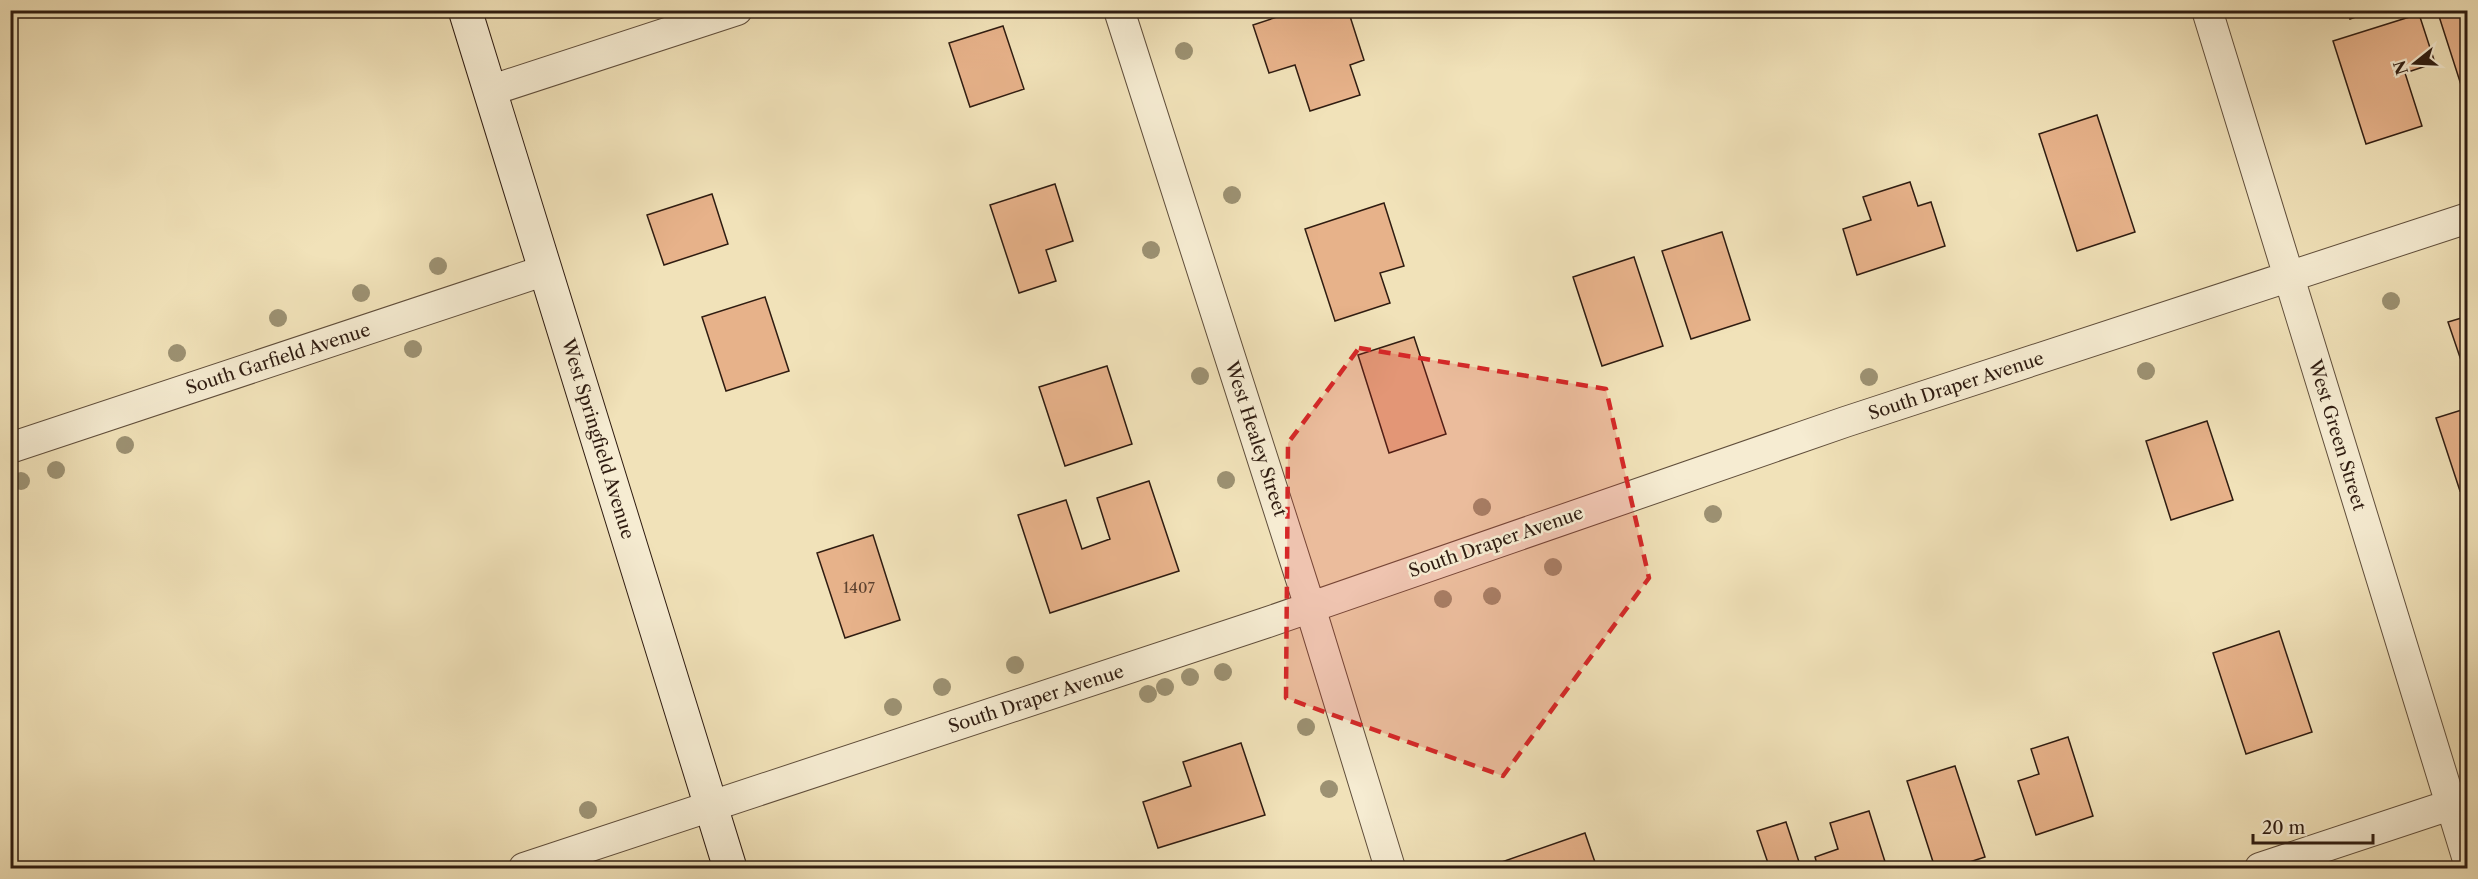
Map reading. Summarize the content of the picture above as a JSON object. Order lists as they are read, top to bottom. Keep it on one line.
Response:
{"streets":{"main road":["West Springfield Avenue"],"street":["South Garfield Avenue","South Draper Avenue","West Green Street","West Healey Street"]},"crossings":[["South Garfield Avenue","West Springfield Avenue"],["South Draper Avenue","West Green Street"],["South Draper Avenue","West Springfield Avenue"],["South Draper Avenue","West Healey Street"]],"house_numbers":["1407"],"scale_bar":"20 m","north":"left"}
